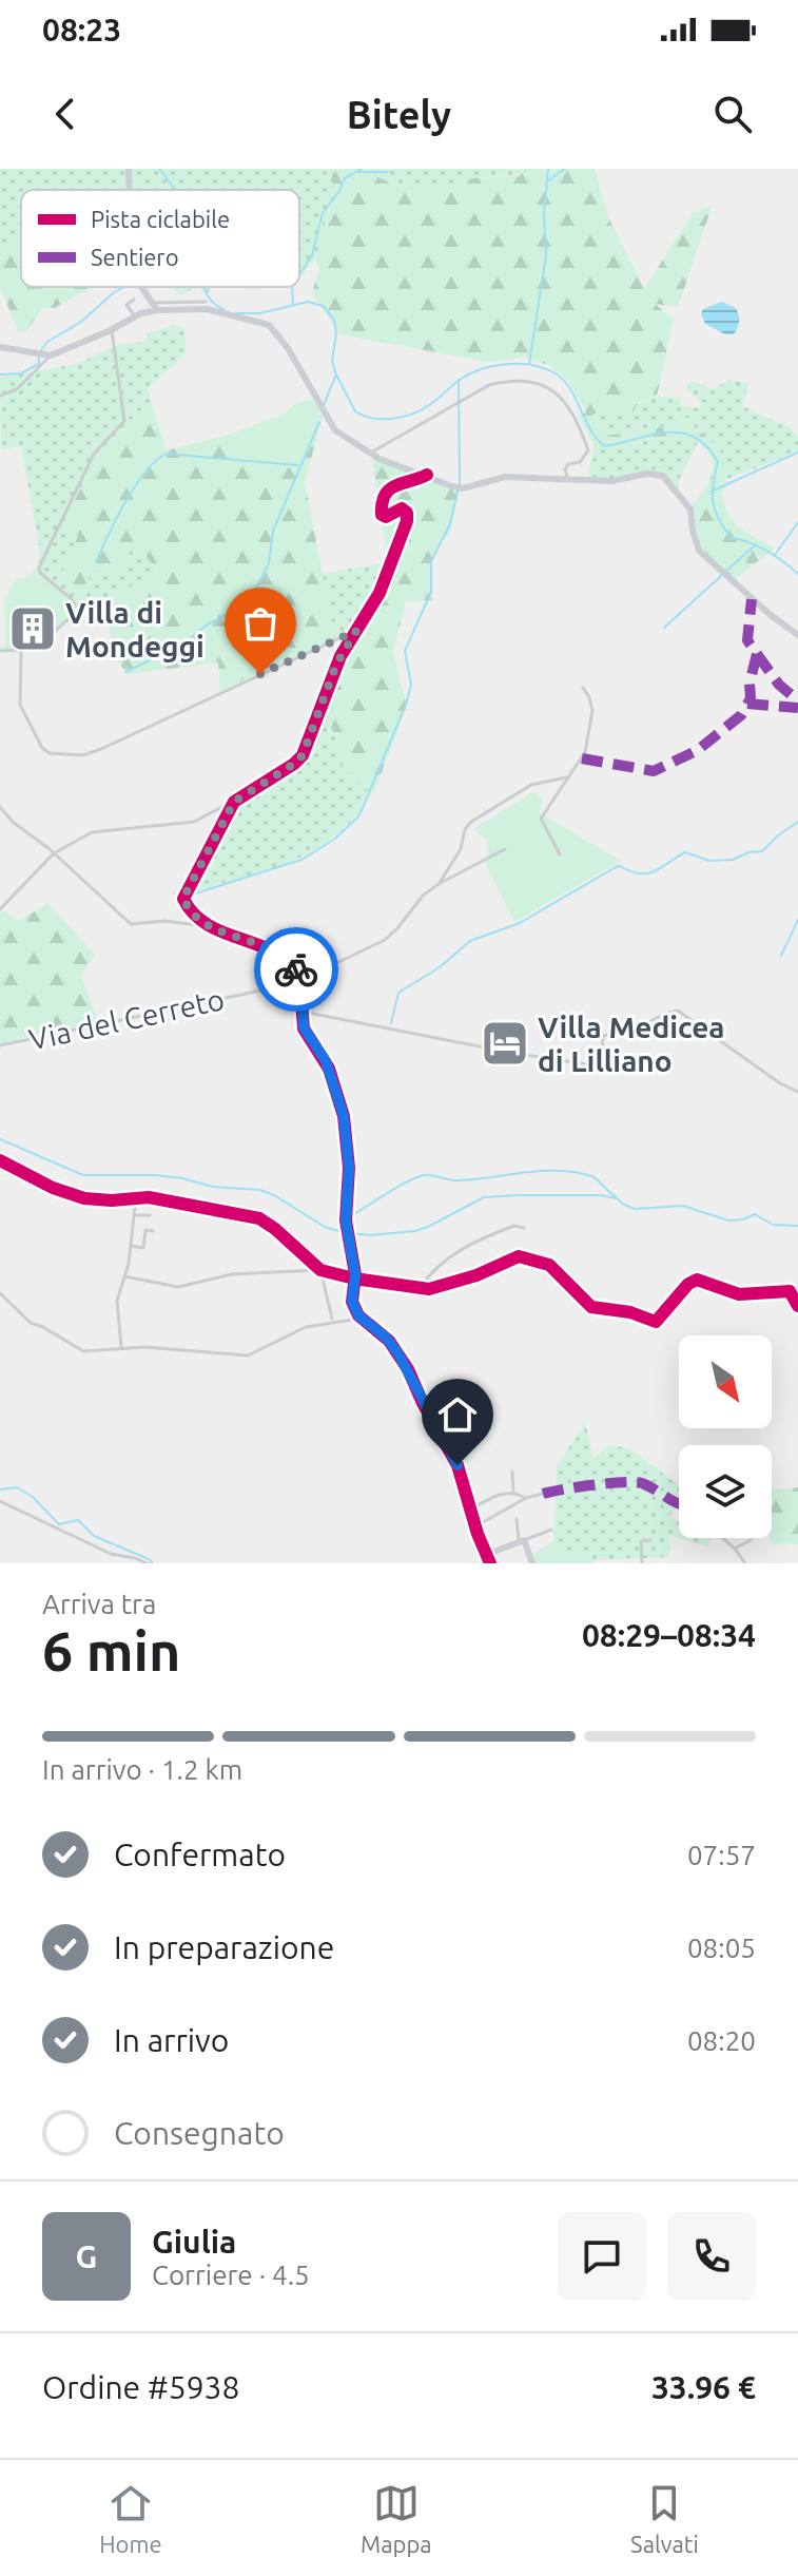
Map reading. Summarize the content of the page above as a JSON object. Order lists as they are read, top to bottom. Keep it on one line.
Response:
{"streets":{"street":["Via del Cerreto"]},"places":{"building":["Villa di Mondeggi"],"hotel":["Villa Medicea di Lilliano"]},"legend":["Pista ciclabile","Sentiero"],"north":"bottom right","page":{"status":"08:23","header":"Bitely","heading":["6 min","Arriva tra","08:29–08:34"],"panel":["Giulia","Corriere · 4.5","Ordine #5938","33.96 €"],"bar":"In arrivo · 1.2 km","list":[["Confermato","07:57"],["In preparazione","08:05"],["In arrivo","08:20"],"Consegnato"],"round":"G","tabs":["Home","Mappa","Salvati"]}}
